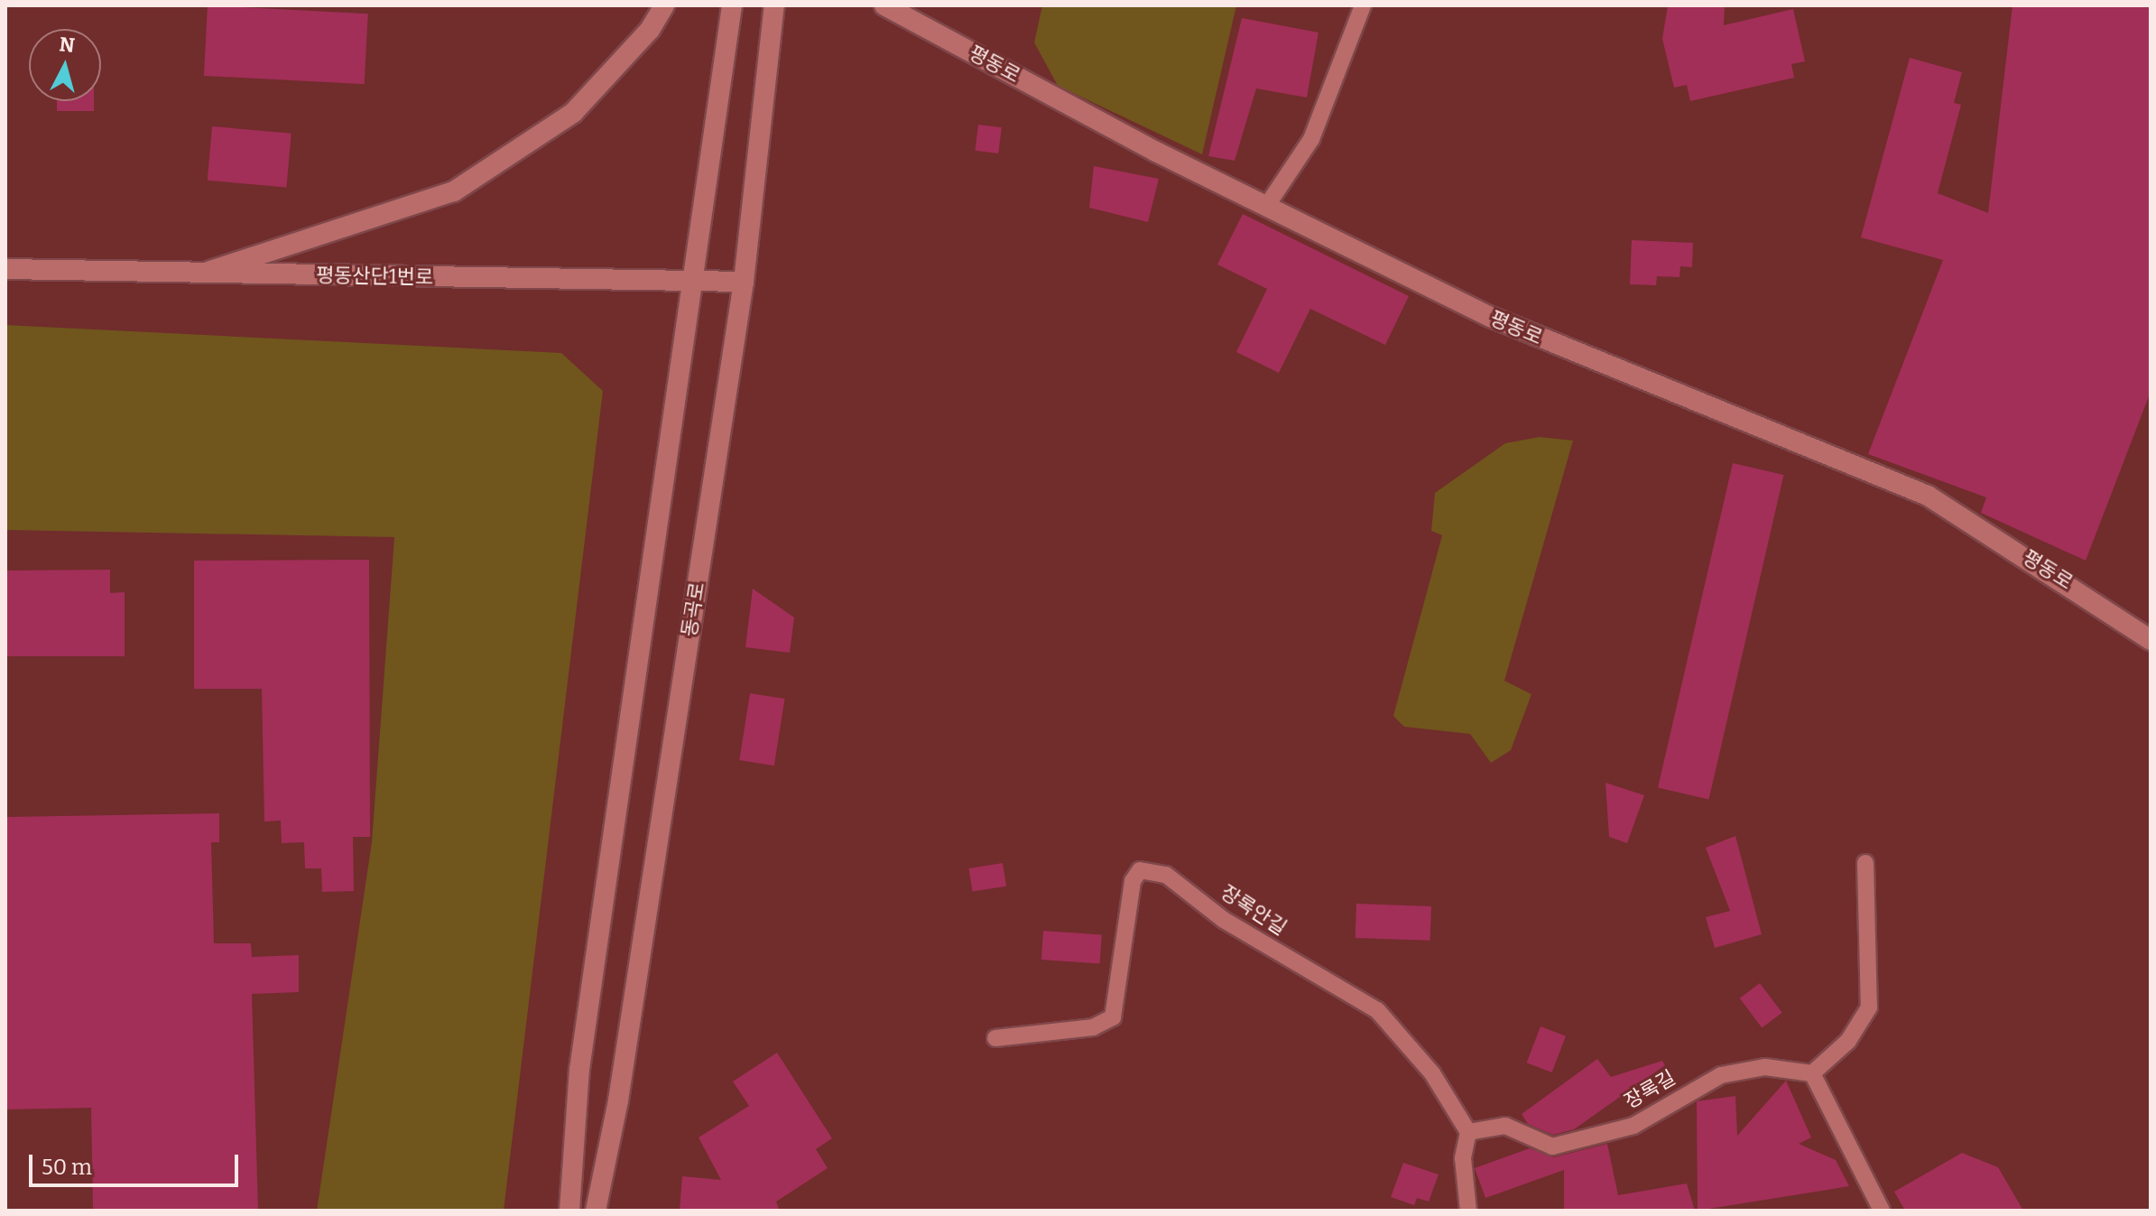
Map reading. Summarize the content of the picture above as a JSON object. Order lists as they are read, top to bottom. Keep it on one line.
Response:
{"streets":{"street":["평동로","평동산단1번로","동곡로"],"lane":["장록안길","장록길"]},"crossings":[["평동산단1번로","동곡로"],["장록안길","장록길"]],"scale_bar":"50 m","north":"top"}
